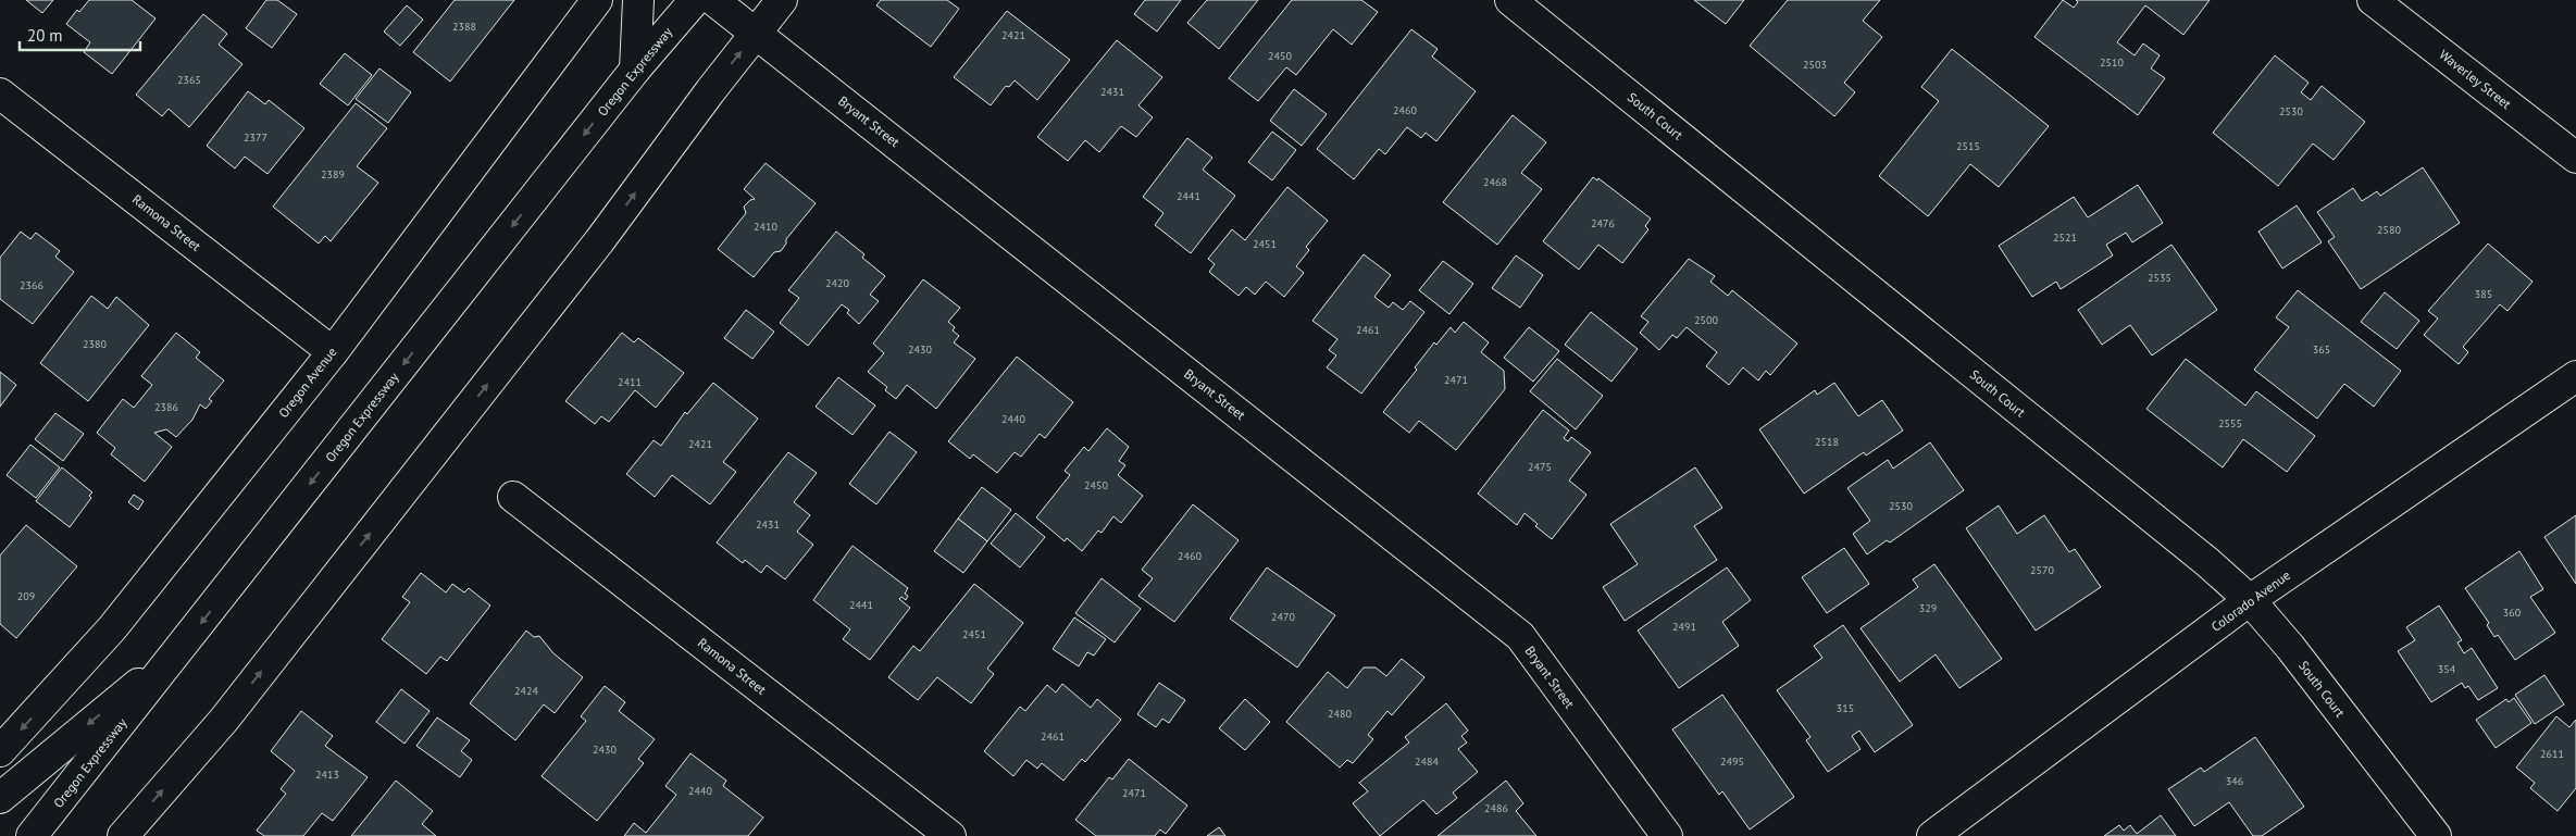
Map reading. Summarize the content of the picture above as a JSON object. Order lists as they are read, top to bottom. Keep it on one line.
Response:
{"streets":{"street":["Oregon Expressway","Waverley Street","South Court","Bryant Street","Ramona Street","Oregon Avenue","Colorado Avenue"]},"crossings":[["South Court","Colorado Avenue"],["Ramona Street","Oregon Avenue"]],"house_numbers":["2388","2421","2450","2510","2503","2365","2431","2460","2530","2377","2515","2389","2468","2441","2476","2410","2580","2521","2451","2535","2420","2366","385","2500","2461","2380","2430","365","2471","2411","2386","2440","2555","2518","2421","2475","2450","2530","2431","2460","2570","209","2441","329","360","2470","2491","2451","354","2424","315","2480","2461","2430","2611","2484","2495","2413","346","2440","2471","2486"],"scale_bar":"20 m"}
